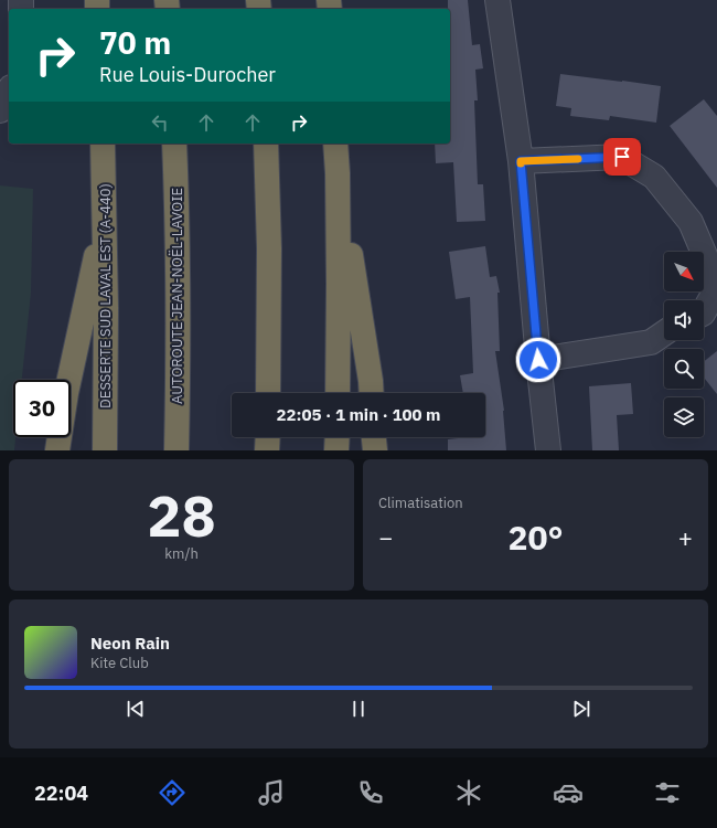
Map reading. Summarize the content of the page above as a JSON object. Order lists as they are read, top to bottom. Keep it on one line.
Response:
{"streets":{"highway":["DESSERTE SUD LAVAL EST (A-440)","AUTOROUTE JEAN-NOËL-LAVOIE"]},"north":"bottom right","page":{"turn":["70 m","Rue Louis-Durocher"],"limit":"30","trip":"22:05 · 1 min · 100 m","tile":[["28","km/h"],"Climatisation"],"heat":["−","20°","+"],"song":["Neon Rain","Kite Club"],"tabs":"22:04"}}
